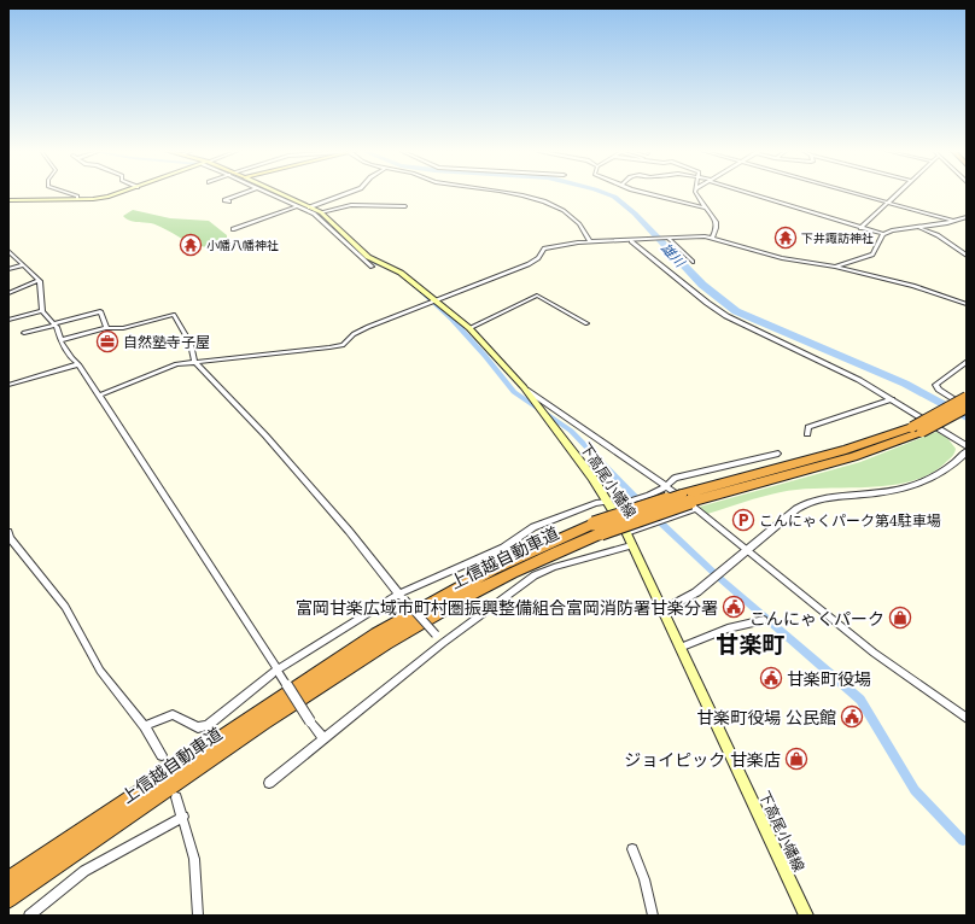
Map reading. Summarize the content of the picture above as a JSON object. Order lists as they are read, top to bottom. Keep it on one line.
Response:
{"streets":{"highway":["上信越自動車道"],"main road":["下高尾小幡線"]},"districts":["甘楽町"],"water":["雄川"],"places":{"temple":["下井諏訪神社","小幡八幡神社"],"office":["自然塾寺子屋"],"parking":["こんにゃくパーク第4駐車場"],"public building":["富岡甘楽広域市町村圏振興整備組合富岡消防署甘楽分署","甘楽町役場","甘楽町役場 公民館"],"shop":["こんにゃくパーク","ジョイピック 甘楽店"]}}
